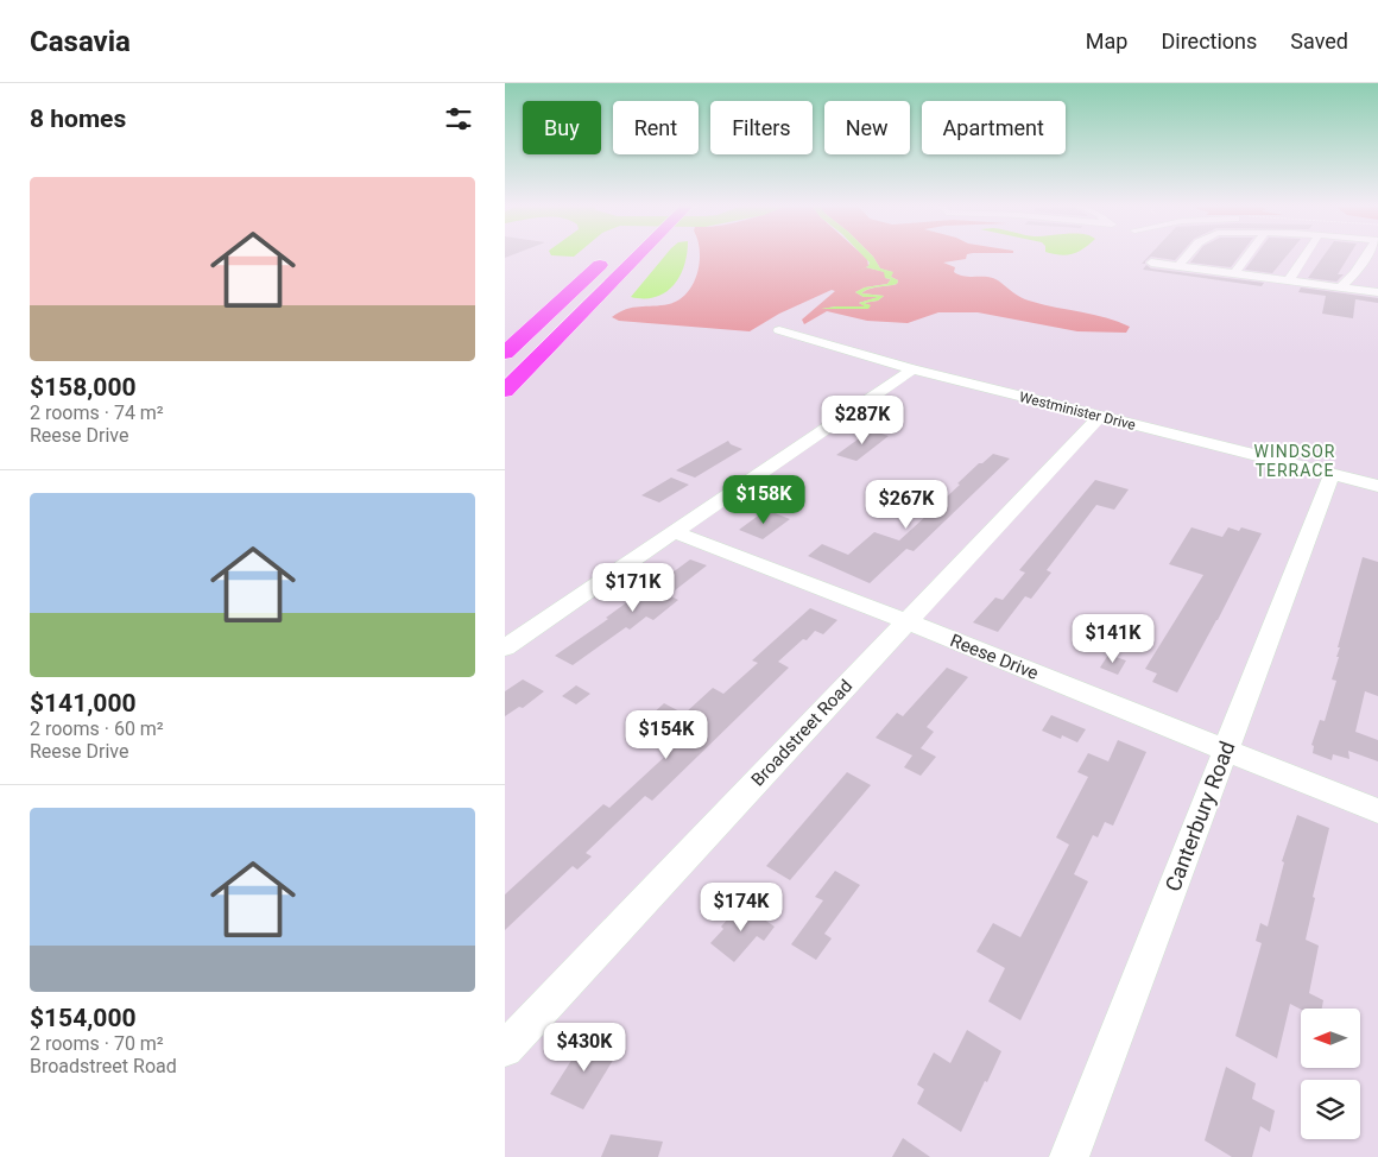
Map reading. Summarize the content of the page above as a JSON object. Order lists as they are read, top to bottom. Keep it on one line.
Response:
{"streets":{"street":["Westminister Drive","Reese Drive","Broadstreet Road","Canterbury Road"]},"crossings":[["Westminister Drive","Broadstreet Road"],["Westminister Drive","Canterbury Road"],["Reese Drive","Broadstreet Road"],["Reese Drive","Canterbury Road"]],"districts":["WINDSOR TERRACE"],"north":"left","page":{"header":"Casavia","nav":["Map","Directions","Saved"],"heading":"8 homes","chip":["Buy","Rent","Filters","New","Apartment"],"list":[{"name":"$158,000","note":"2 rooms · 74 m² · Reese Drive"},{"name":"$141,000","note":"2 rooms · 60 m² · Reese Drive"},{"name":"$154,000","note":"2 rooms · 70 m² · Broadstreet Road"}],"price":["$287K","$158K","$267K","$171K","$141K","$154K","$174K","$430K"]}}
